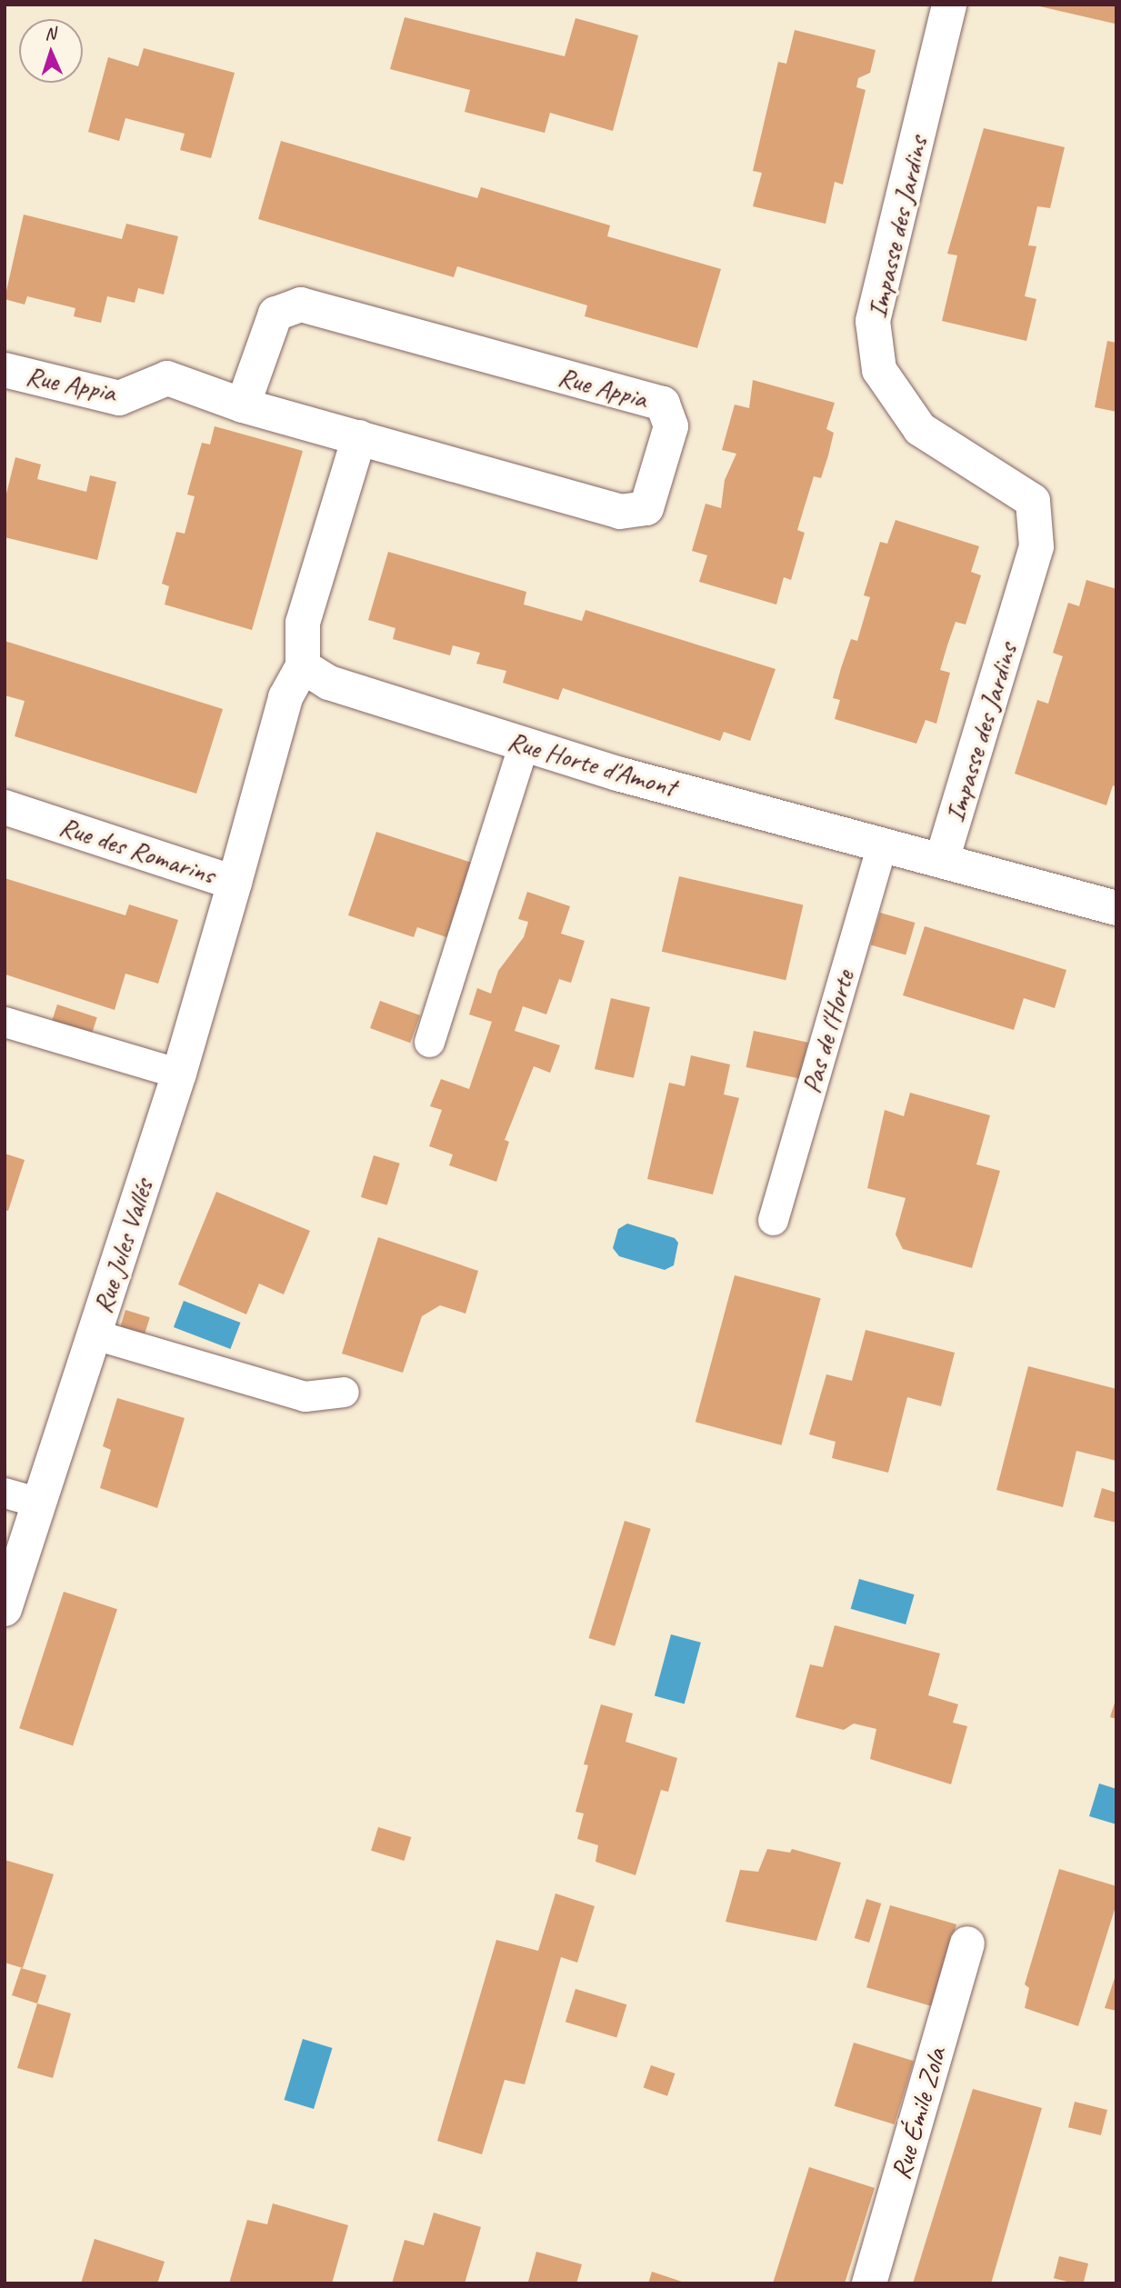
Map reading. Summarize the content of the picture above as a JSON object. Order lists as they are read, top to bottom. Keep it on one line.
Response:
{"streets":{"street":["Impasse des Jardins","Rue Appia","Rue Horte d'Amont","Rue des Romarins","Rue Jules Vallés","Rue Émile Zola"],"lane":["Pas de l'Horte"]},"crossings":[["Impasse des Jardins","Rue Horte d'Amont"],["Rue Horte d'Amont","Rue des Romarins"],["Rue Horte d'Amont","Pas de l'Horte"],["Rue des Romarins","Rue Jules Vallés"]],"north":"top"}
